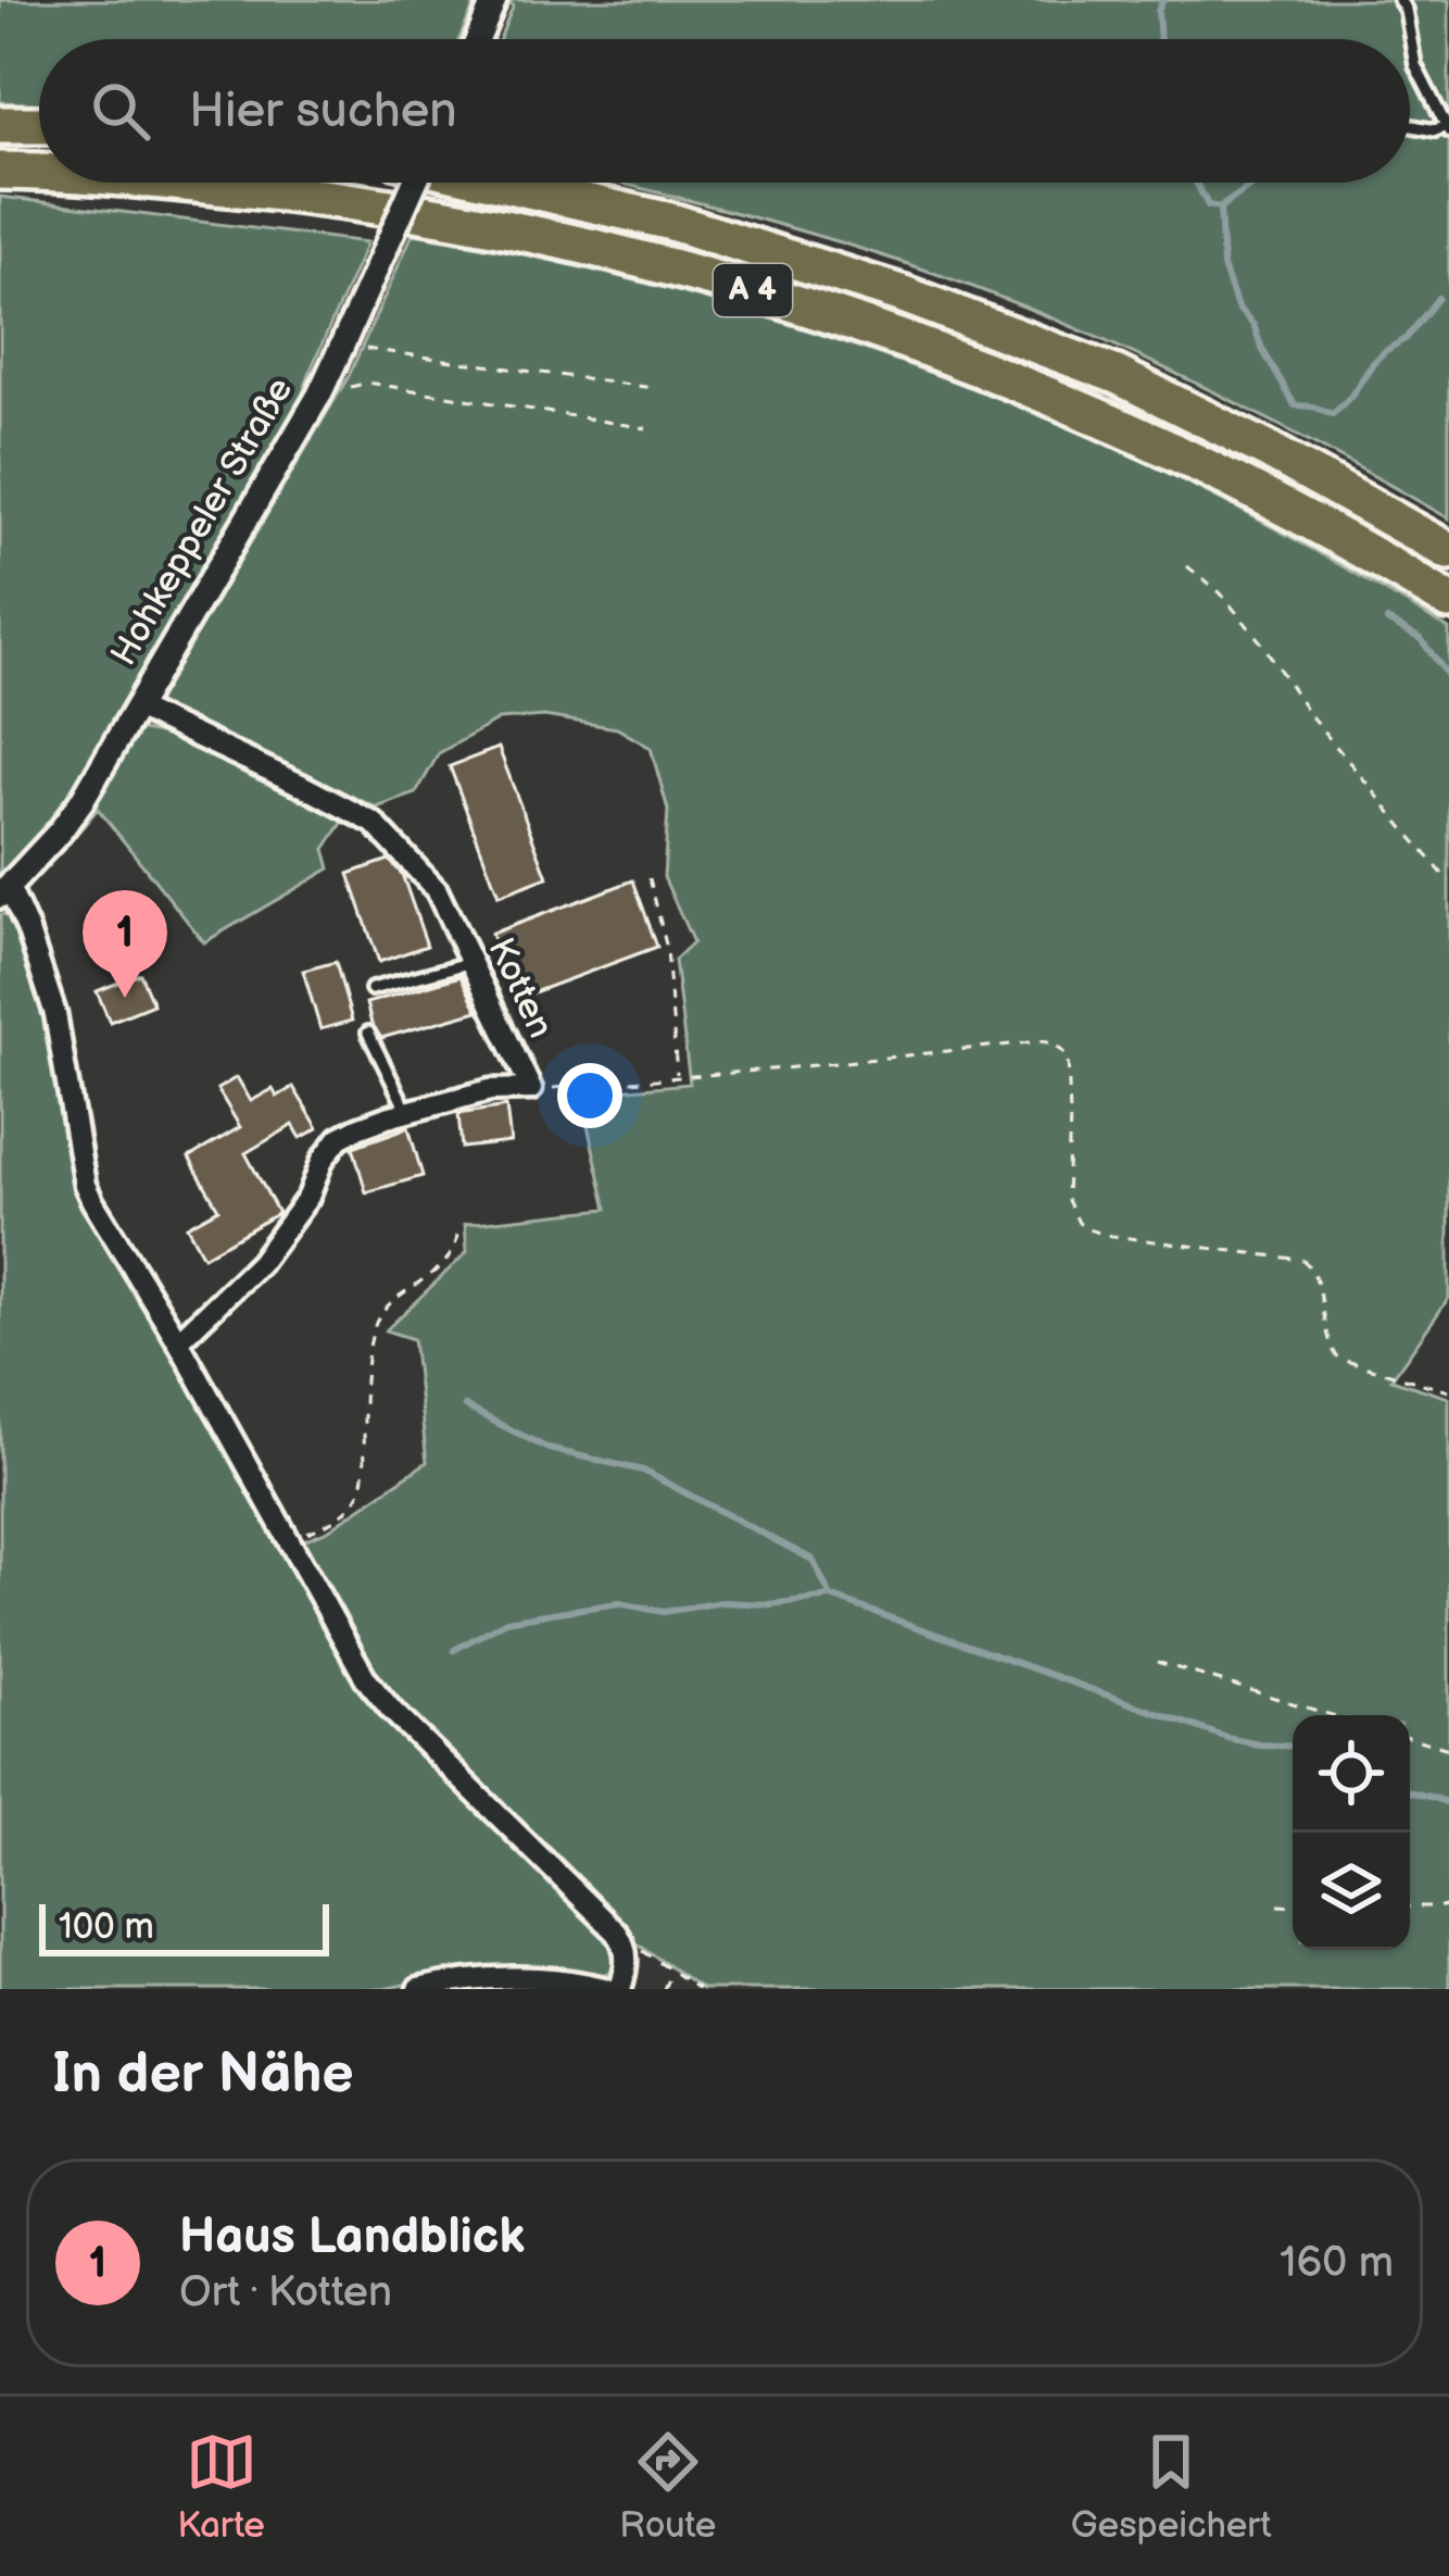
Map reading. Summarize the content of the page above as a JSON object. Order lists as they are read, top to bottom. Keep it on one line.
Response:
{"streets":{"highway":["A 4"],"street":["Hohkeppeler Straße","Kotten"]},"crossings":[["Hohkeppeler Straße","Kotten"]],"scale_bar":"100 m","page":{"search":"Hier suchen","pins":"1","scale":"100 m","heading":"In der Nähe","list":[{"mark":"1","name":"Haus Landblick","note":"Ort · Kotten","value":"160 m"}],"nav":["Karte","Route","Gespeichert"]}}
